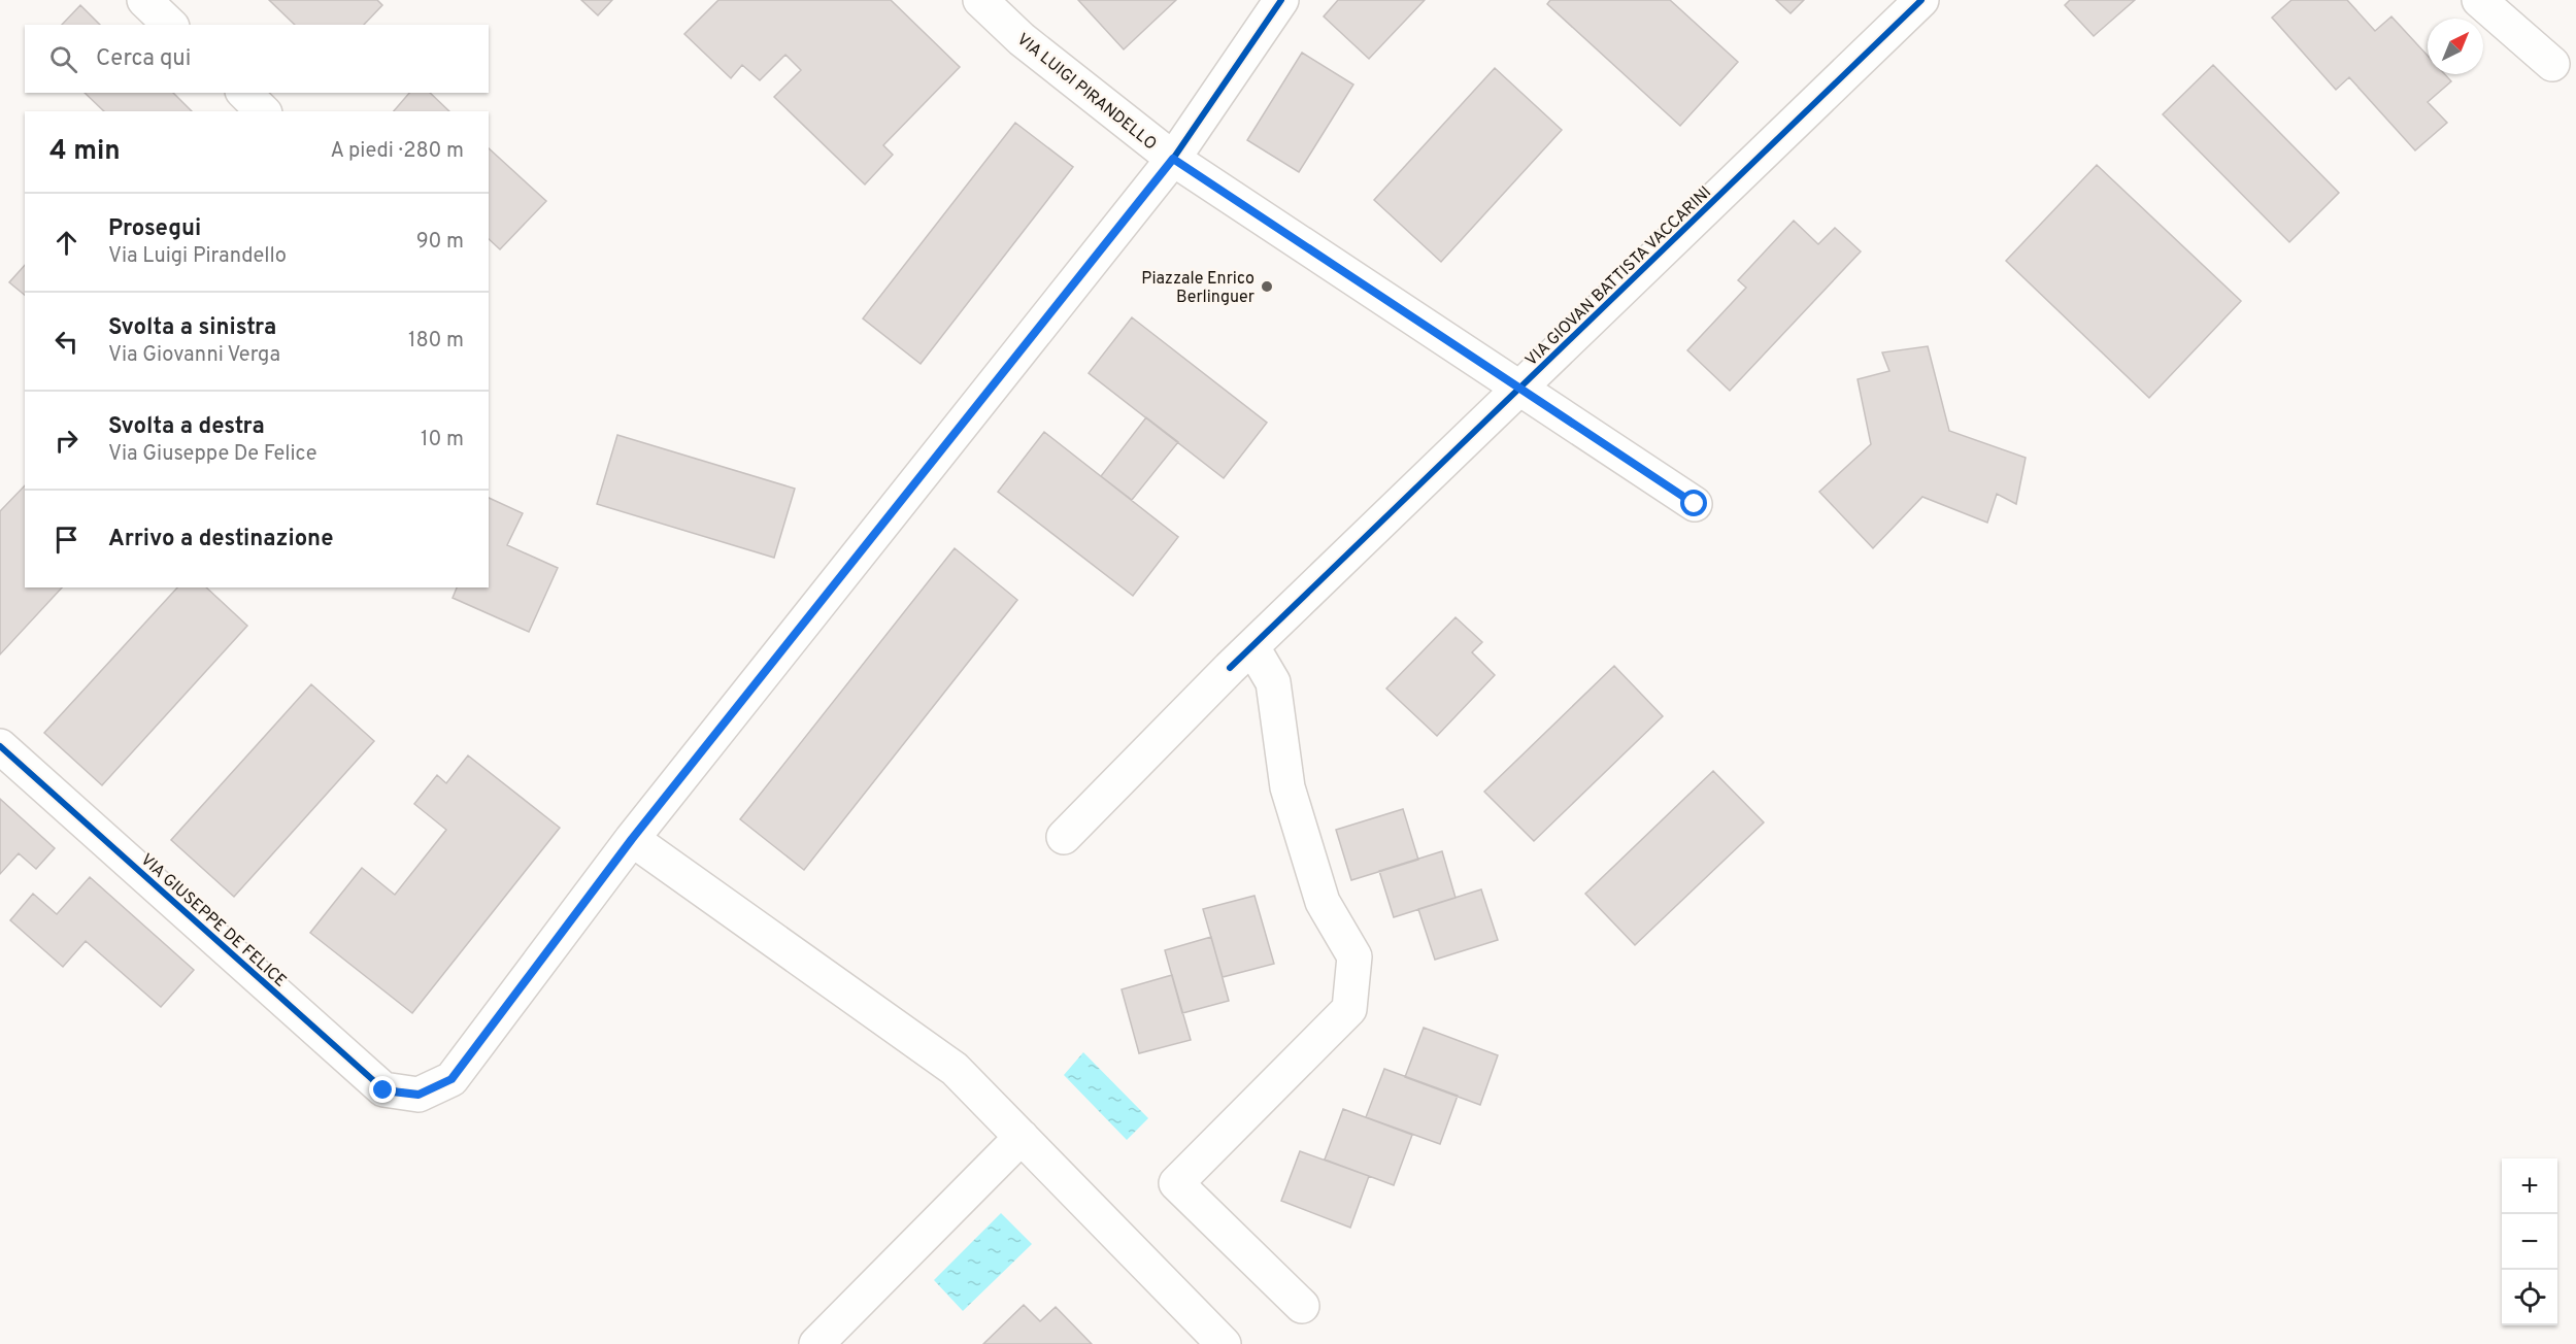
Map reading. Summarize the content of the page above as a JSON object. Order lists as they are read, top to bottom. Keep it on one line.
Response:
{"streets":{"street":["VIA LUIGI PIRANDELLO","VIA GIOVAN BATTISTA VACCARINI","VIA GIUSEPPE DE FELICE"]},"crossings":[["VIA LUIGI PIRANDELLO","VIA GIOVAN BATTISTA VACCARINI"]],"places":["Piazzale Enrico Berlinguer"],"north":"top right","page":{"search":"Cerca qui","heading":["4 min","A piedi · 280 m"],"list":[["Prosegui","Via Luigi Pirandello","90 m"],["Svolta a sinistra","Via Giovanni Verga","180 m"],["Svolta a destra","Via Giuseppe De Felice","10 m"],"Arrivo a destinazione"],"map_buttons":["+","−"]}}
